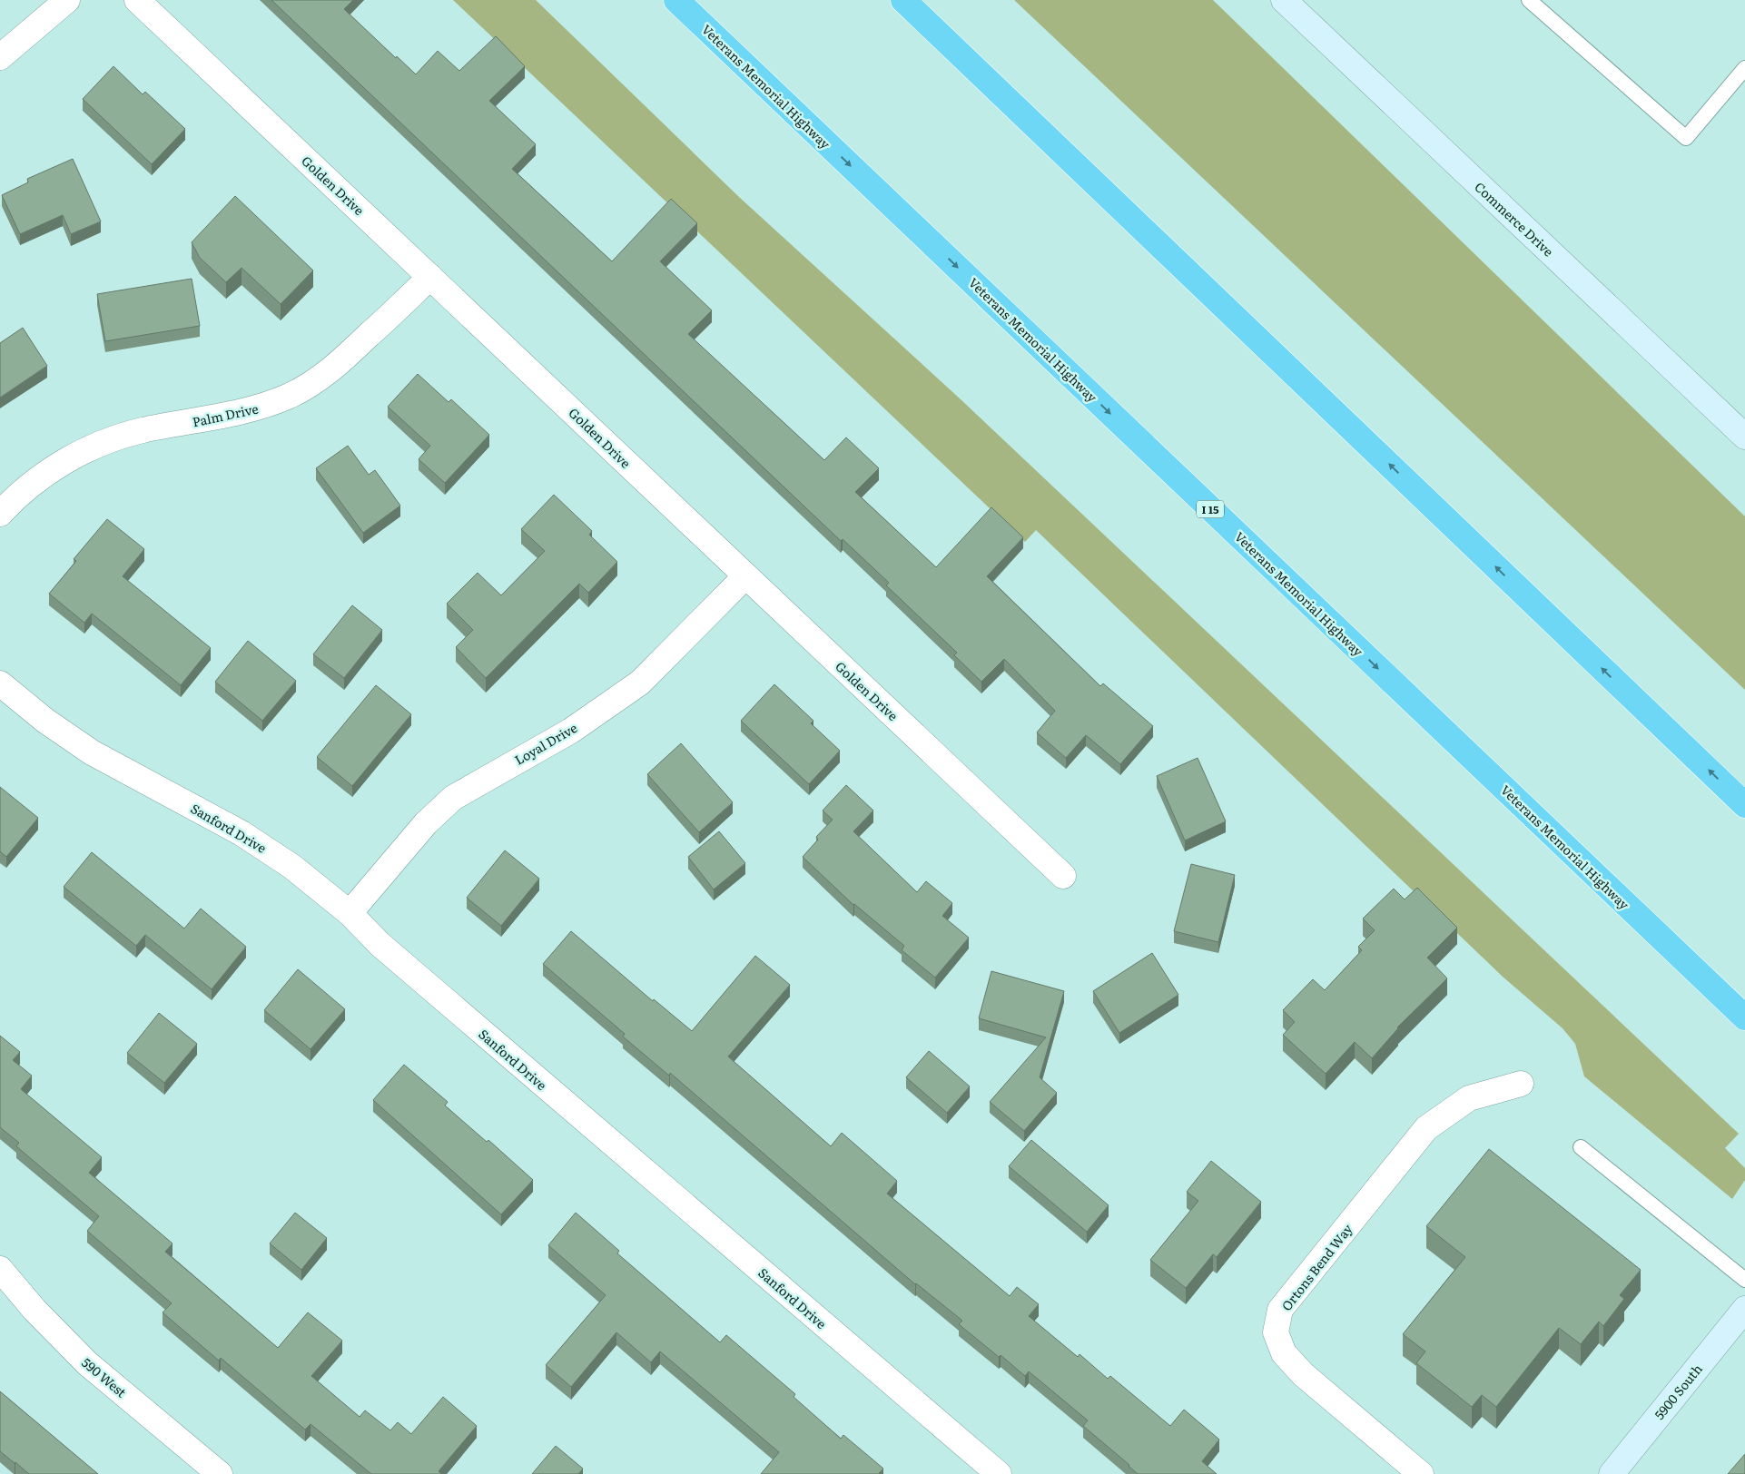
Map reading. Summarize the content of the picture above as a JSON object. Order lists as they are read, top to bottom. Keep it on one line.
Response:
{"streets":{"highway":["Veterans Memorial Highway","I 15"],"street":["Golden Drive","Commerce Drive","Palm Drive","Loyal Drive","Sanford Drive","Ortons Bend Way","590 West","5900 South"]},"crossings":[["Golden Drive","Palm Drive"],["Golden Drive","Loyal Drive"],["Loyal Drive","Sanford Drive"]]}
